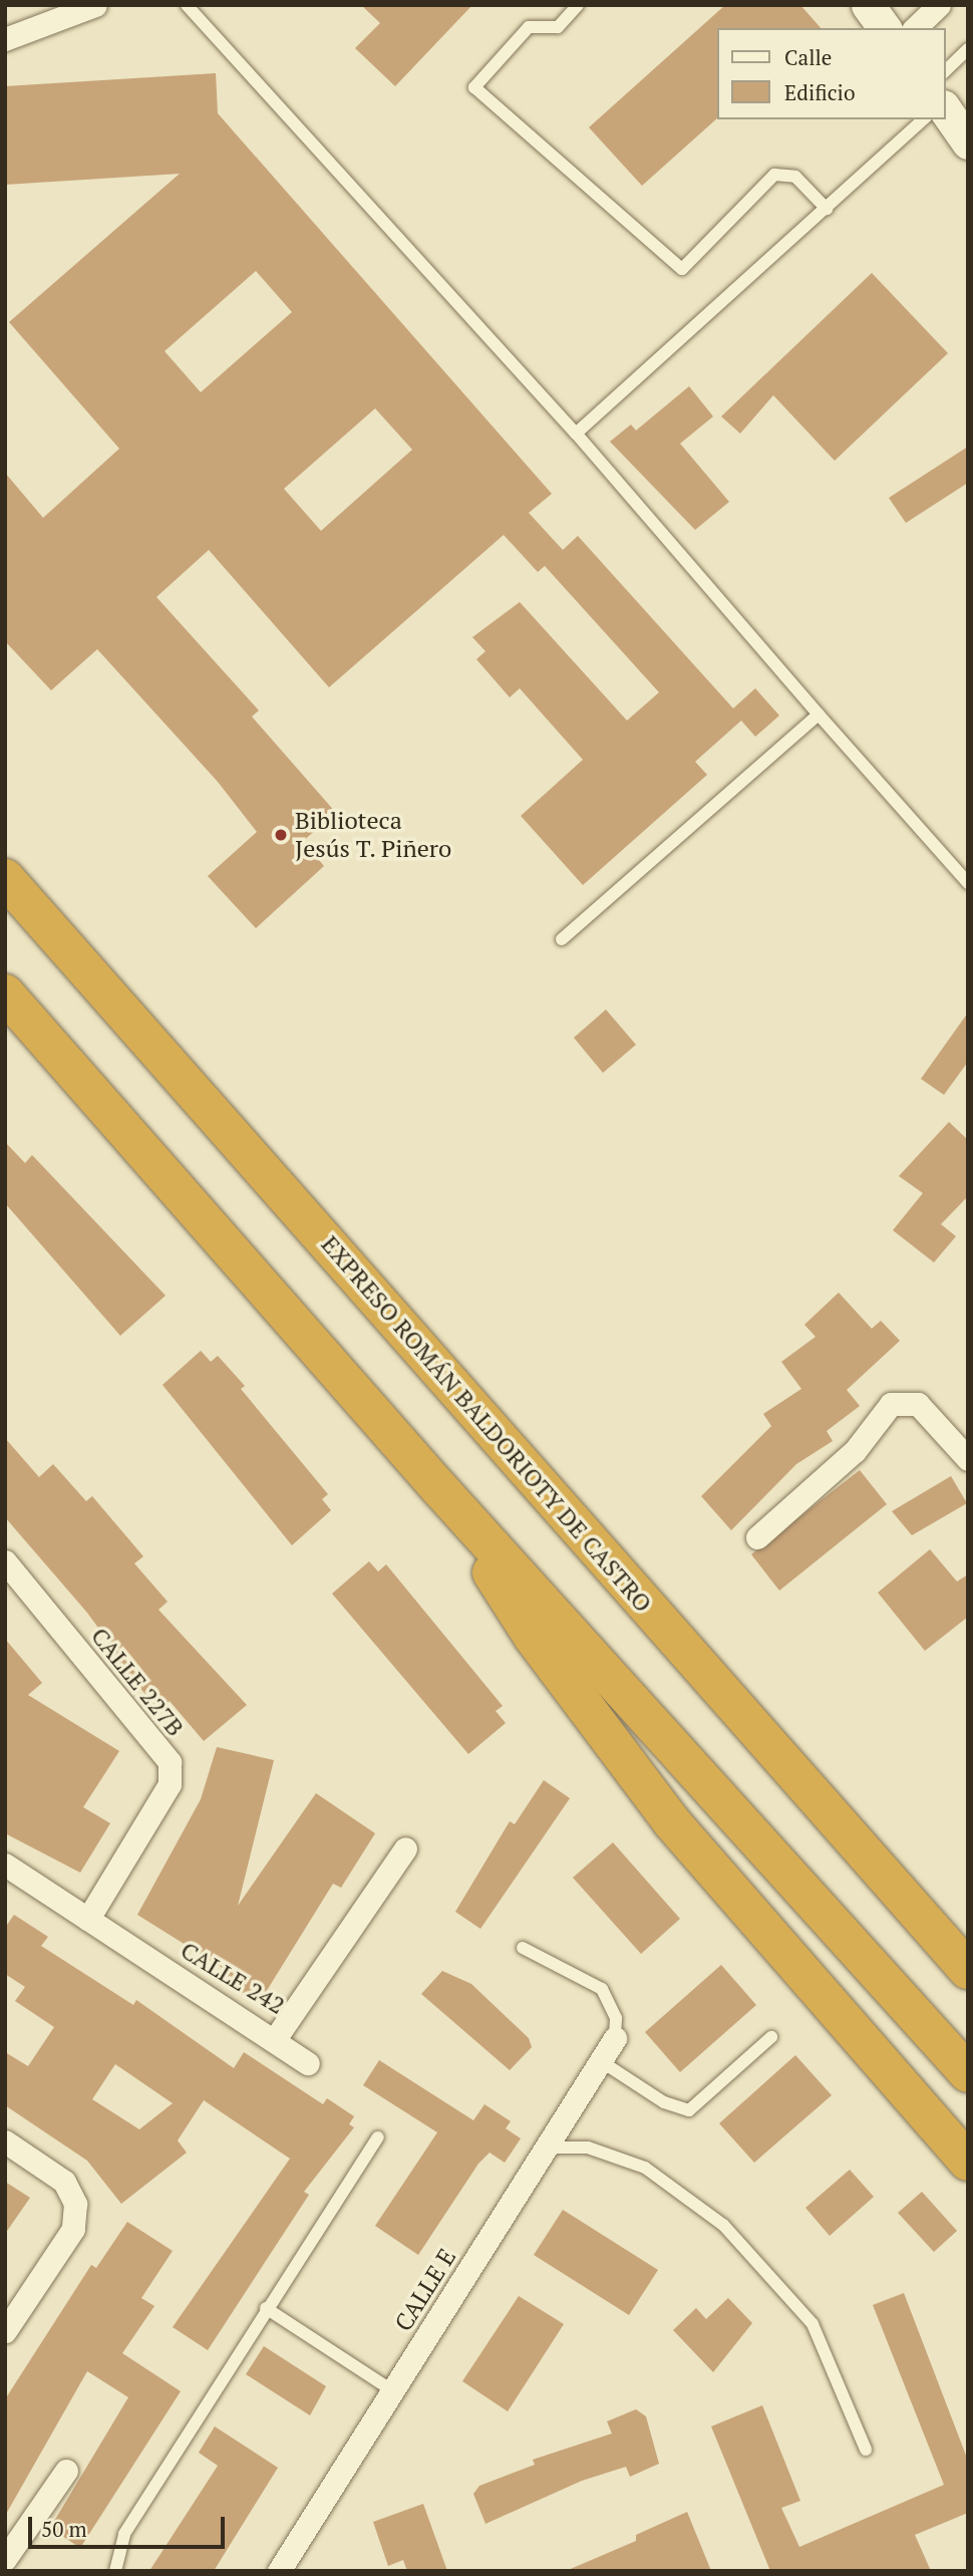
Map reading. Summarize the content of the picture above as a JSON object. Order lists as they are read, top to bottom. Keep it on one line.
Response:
{"streets":{"highway":["EXPRESO ROMÁN BALDORIOTY DE CASTRO"],"street":["CALLE 227B","CALLE 242","CALLE E"]},"crossings":[["CALLE 227B","CALLE 242"]],"places":["Biblioteca Jesús T. Piñero"],"legend":["Calle","Edificio"],"scale_bar":"50 m"}
